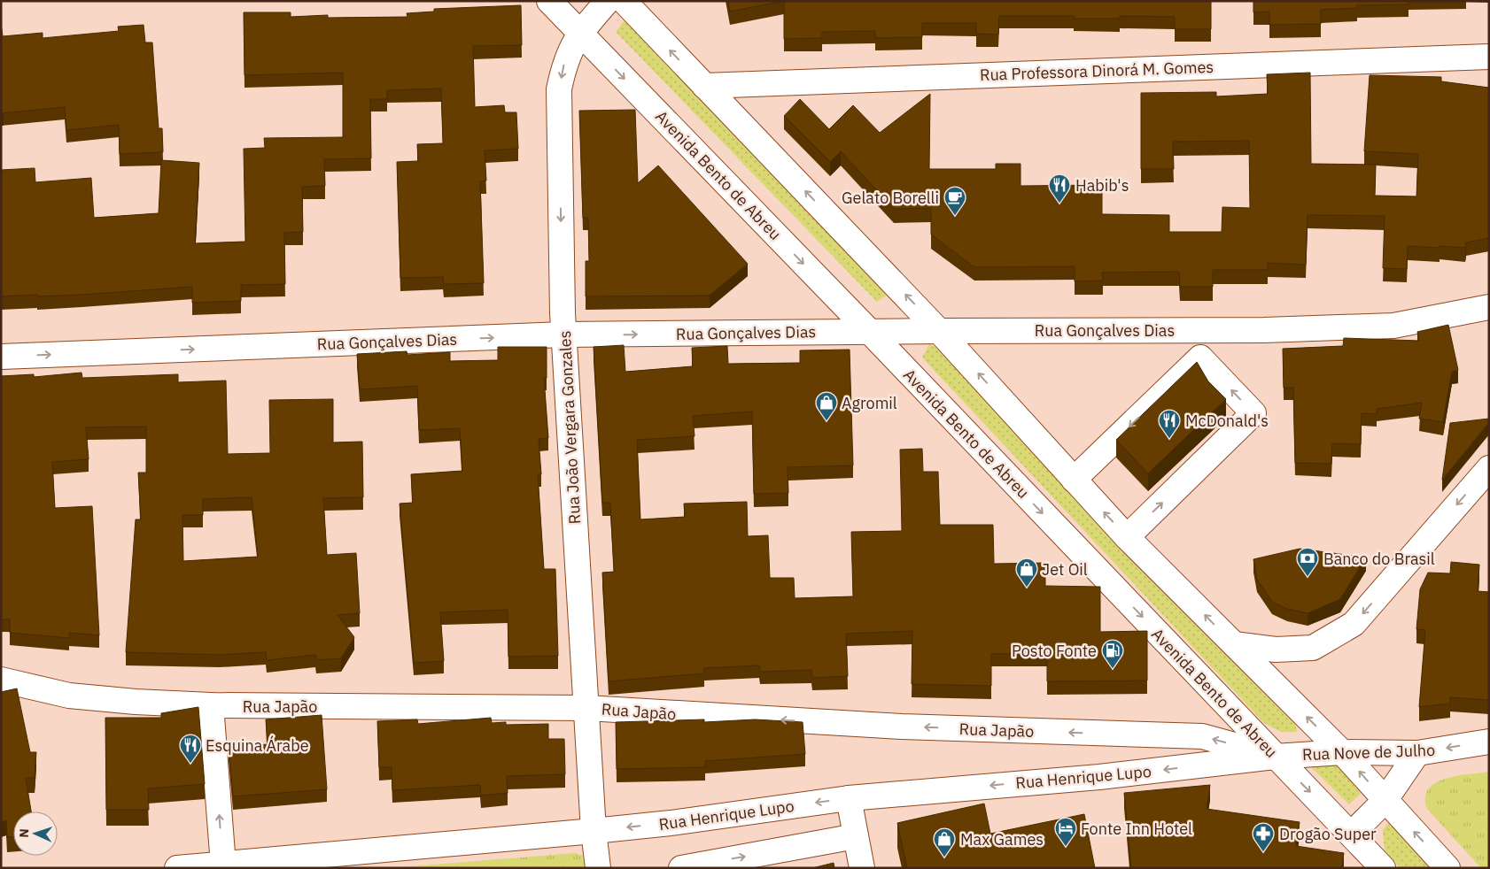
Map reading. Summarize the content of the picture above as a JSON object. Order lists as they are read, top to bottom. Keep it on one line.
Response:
{"streets":{"street":["Rua Professora Dinorá M. Gomes","Avenida Bento de Abreu","Rua Gonçalves Dias","Rua João Vergara Gonzales","Rua Japão","Rua Nove de Julho","Rua Henrique Lupo"]},"crossings":[["Avenida Bento de Abreu","Rua Gonçalves Dias"],["Avenida Bento de Abreu","Rua João Vergara Gonzales"],["Avenida Bento de Abreu","Rua Japão"],["Avenida Bento de Abreu","Rua Nove de Julho"],["Avenida Bento de Abreu","Rua Henrique Lupo"],["Rua Gonçalves Dias","Rua João Vergara Gonzales"],["Rua João Vergara Gonzales","Rua Japão"],["Rua João Vergara Gonzales","Rua Henrique Lupo"],["Rua Japão","Rua Nove de Julho"],["Rua Japão","Rua Henrique Lupo"],["Rua Nove de Julho","Rua Henrique Lupo"]],"one_way":["Rua Gonçalves Dias","Rua Japão","Rua Henrique Lupo"],"places":{"restaurant":["Habib's","McDonald's","Esquina Árabe"],"cafe":["Gelato Borelli"],"shop":["Agromil","Jet Oil","Max Games"],"bank":["Banco do Brasil"],"fuel station":["Posto Fonte"],"hotel":["Fonte Inn Hotel"],"pharmacy":["Drogão Super"]},"north":"left"}
